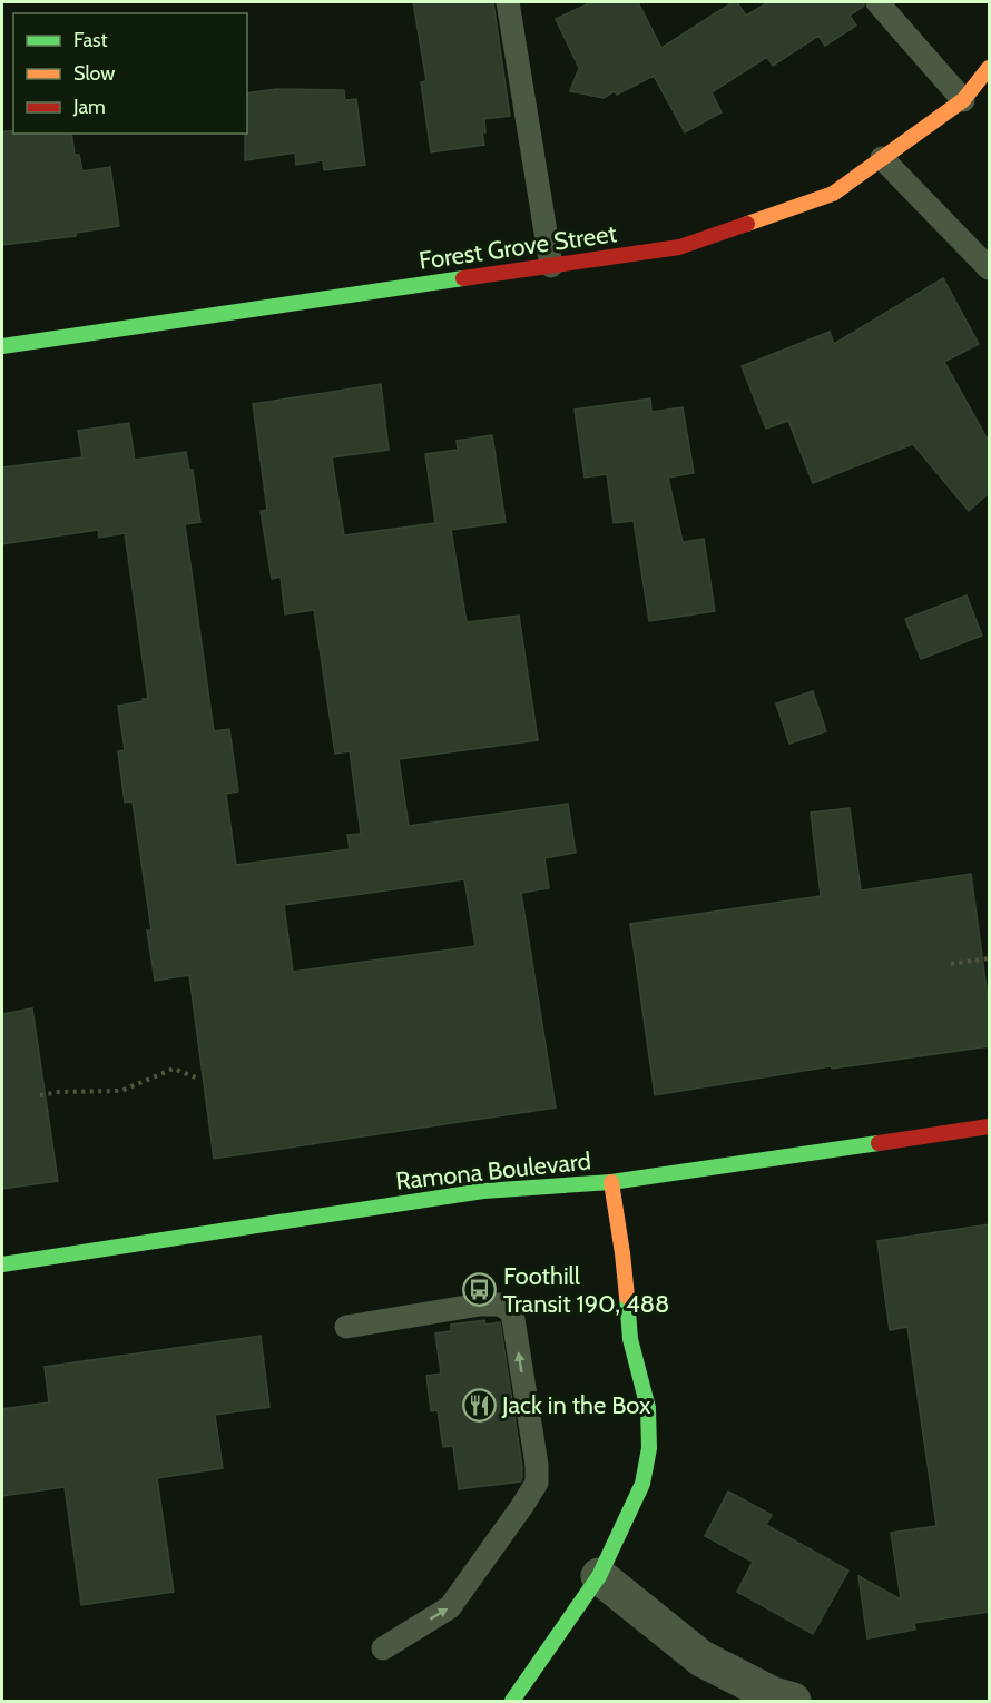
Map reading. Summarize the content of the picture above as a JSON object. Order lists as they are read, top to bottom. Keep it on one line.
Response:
{"streets":{"street":["Forest Grove Street","Ramona Boulevard"]},"places":{"bus stop":["Foothill Transit 190, 488"],"restaurant":["Jack in the Box"]},"legend":["Fast","Slow","Jam"]}
